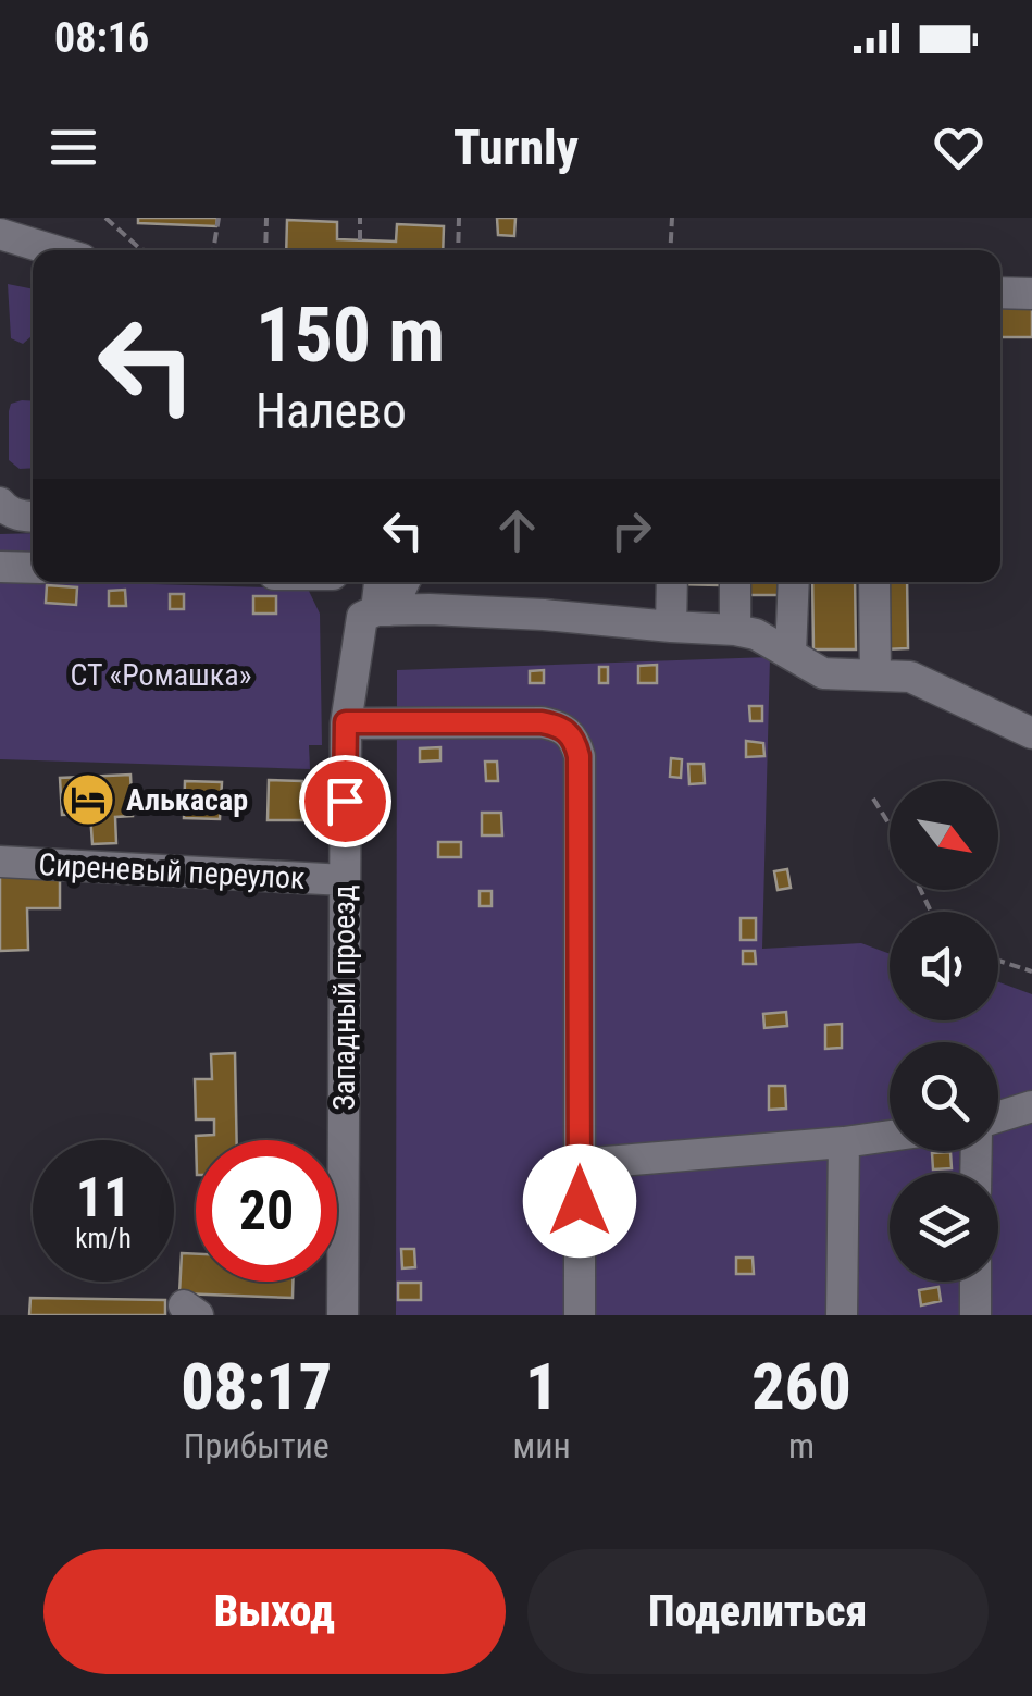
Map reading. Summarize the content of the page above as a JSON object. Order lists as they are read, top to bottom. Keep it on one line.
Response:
{"streets":{"street":["Сиреневый переулок","Западный проезд"]},"crossings":[["Сиреневый переулок","Западный проезд"]],"parks":["СТ «Ромашка»"],"places":{"hotel":["Алькасар"]},"north":"bottom right","page":{"status":"08:16","header":"Turnly","turn":["150 m","Налево"],"speed":"11 km/h","limit":"20","eta":["08:17","Прибытие","1","мин","260","m"],"buttons":["Выход","Поделиться"]}}
